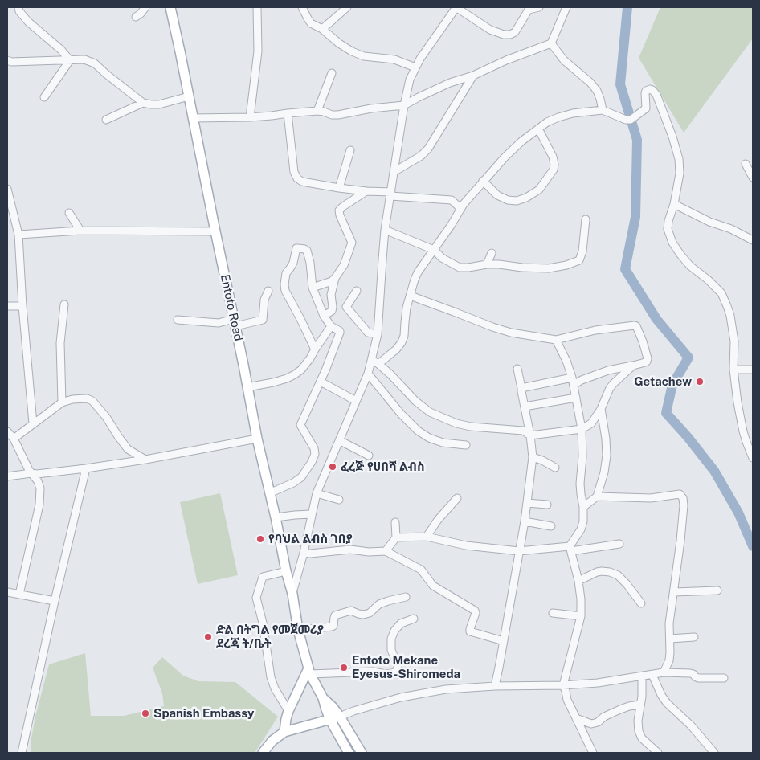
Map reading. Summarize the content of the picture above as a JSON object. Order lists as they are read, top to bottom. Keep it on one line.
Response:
{"streets":{"main road":["Entoto Road"]},"places":["Getachew","ፈረጅ የሀበሻ ልብስ","የባህል ልብስ ገበያ","ድል በትግል የመጀመሪያ ደረጃ ት/ቤት","Entoto Mekane Eyesus-Shiromeda","Spanish Embassy"]}
